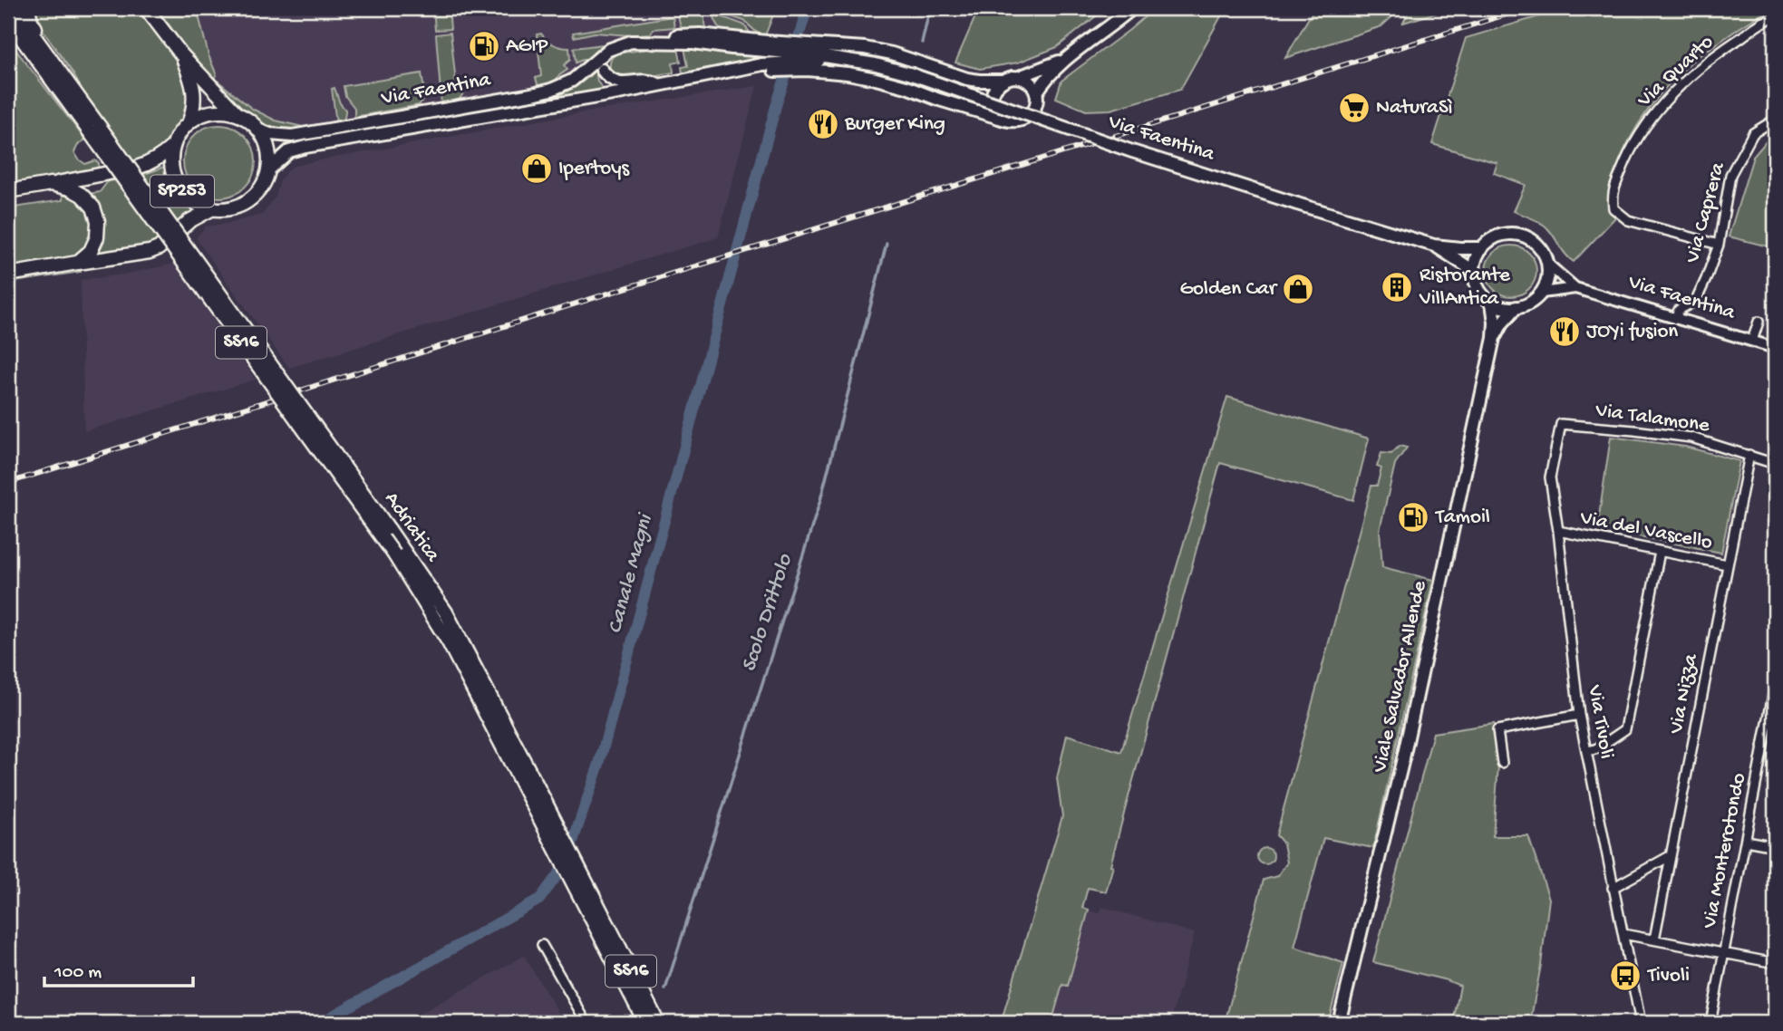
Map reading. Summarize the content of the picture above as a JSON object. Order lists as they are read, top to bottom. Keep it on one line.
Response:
{"streets":{"main road":["Via Faentina","SP253","SS16","Adriatica","Viale Salvador Allende"],"street":["Via Quarto","Via Caprera","Via Talamone","Via del Vascello","Via Nizza","Via Tivoli","Via Monterotondo"]},"crossings":[["Via Quarto","Via Caprera"],["Via Faentina","SP253"],["Via Faentina","Via Caprera"],["Via Faentina","Viale Salvador Allende"],["SP253","Viale Salvador Allende"],["SS16","Adriatica"],["Via Talamone","Via Nizza"],["Via Talamone","Via Tivoli"],["Via del Vascello","Via Nizza"],["Via del Vascello","Via Tivoli"]],"water":["Canale Magni","Scolo Drittolo"],"places":{"fuel station":["AGIP","Tamoil"],"supermarket":["NaturaSì"],"restaurant":["Burger King","JOYi fusion"],"shop":["Ipertoys","Golden Car"],"building":["Ristorante VillAntica"],"bus stop":["Tivoli"]},"scale_bar":"100 m"}
